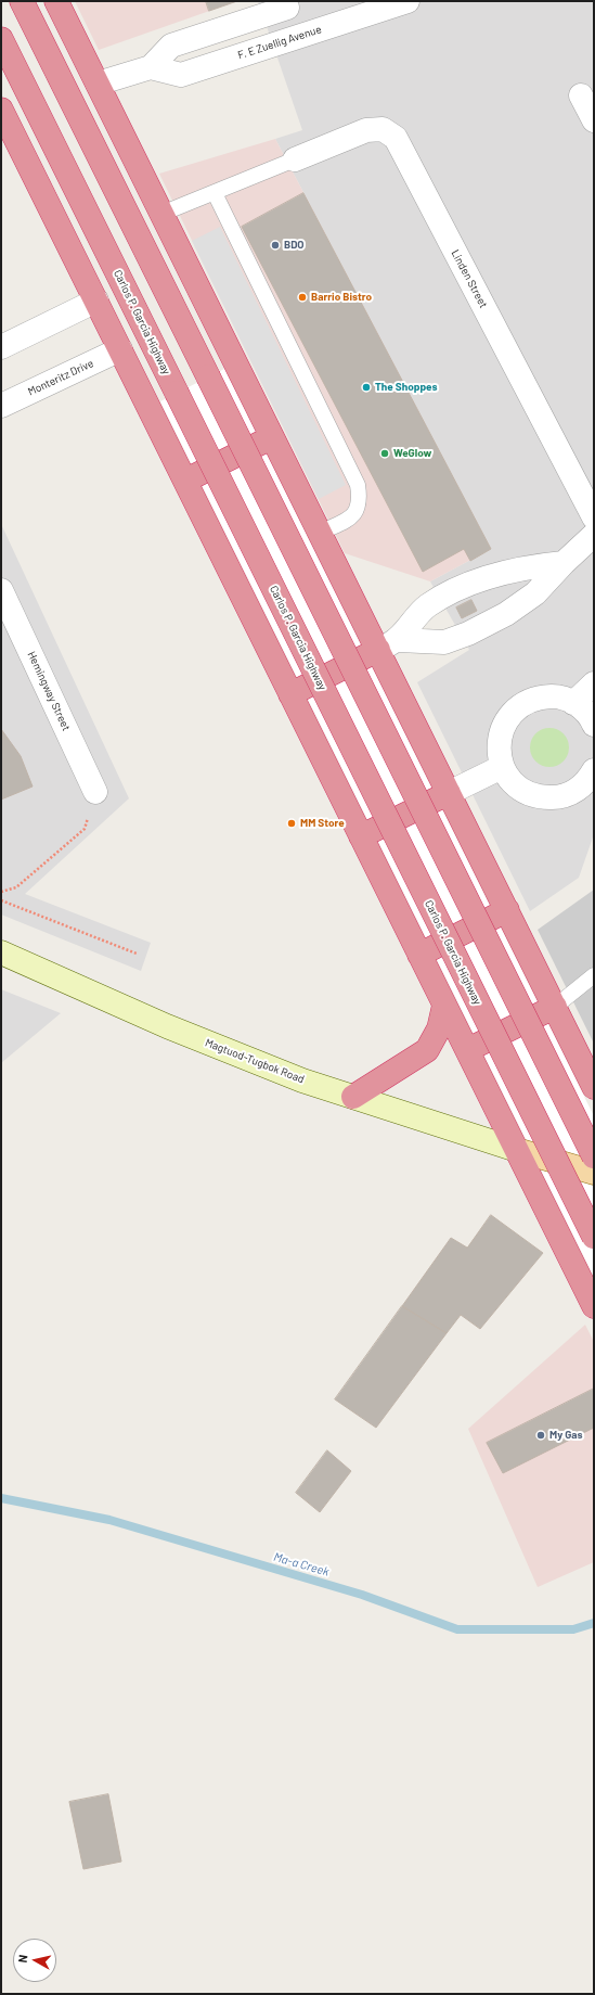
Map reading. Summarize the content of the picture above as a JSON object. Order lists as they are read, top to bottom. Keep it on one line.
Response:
{"streets":{"highway":["Carlos P. Garcia Highway"],"main road":["Magtuod-Tugbok Road"],"street":["F. E Zuellig Avenue","Linden Street","Monteritz Drive","Hemingway Street"]},"water":["Ma-a Creek"],"places":["BDO","Barrio Bistro","The Shoppes","WeGlow","MM Store","My Gas"],"north":"left"}
